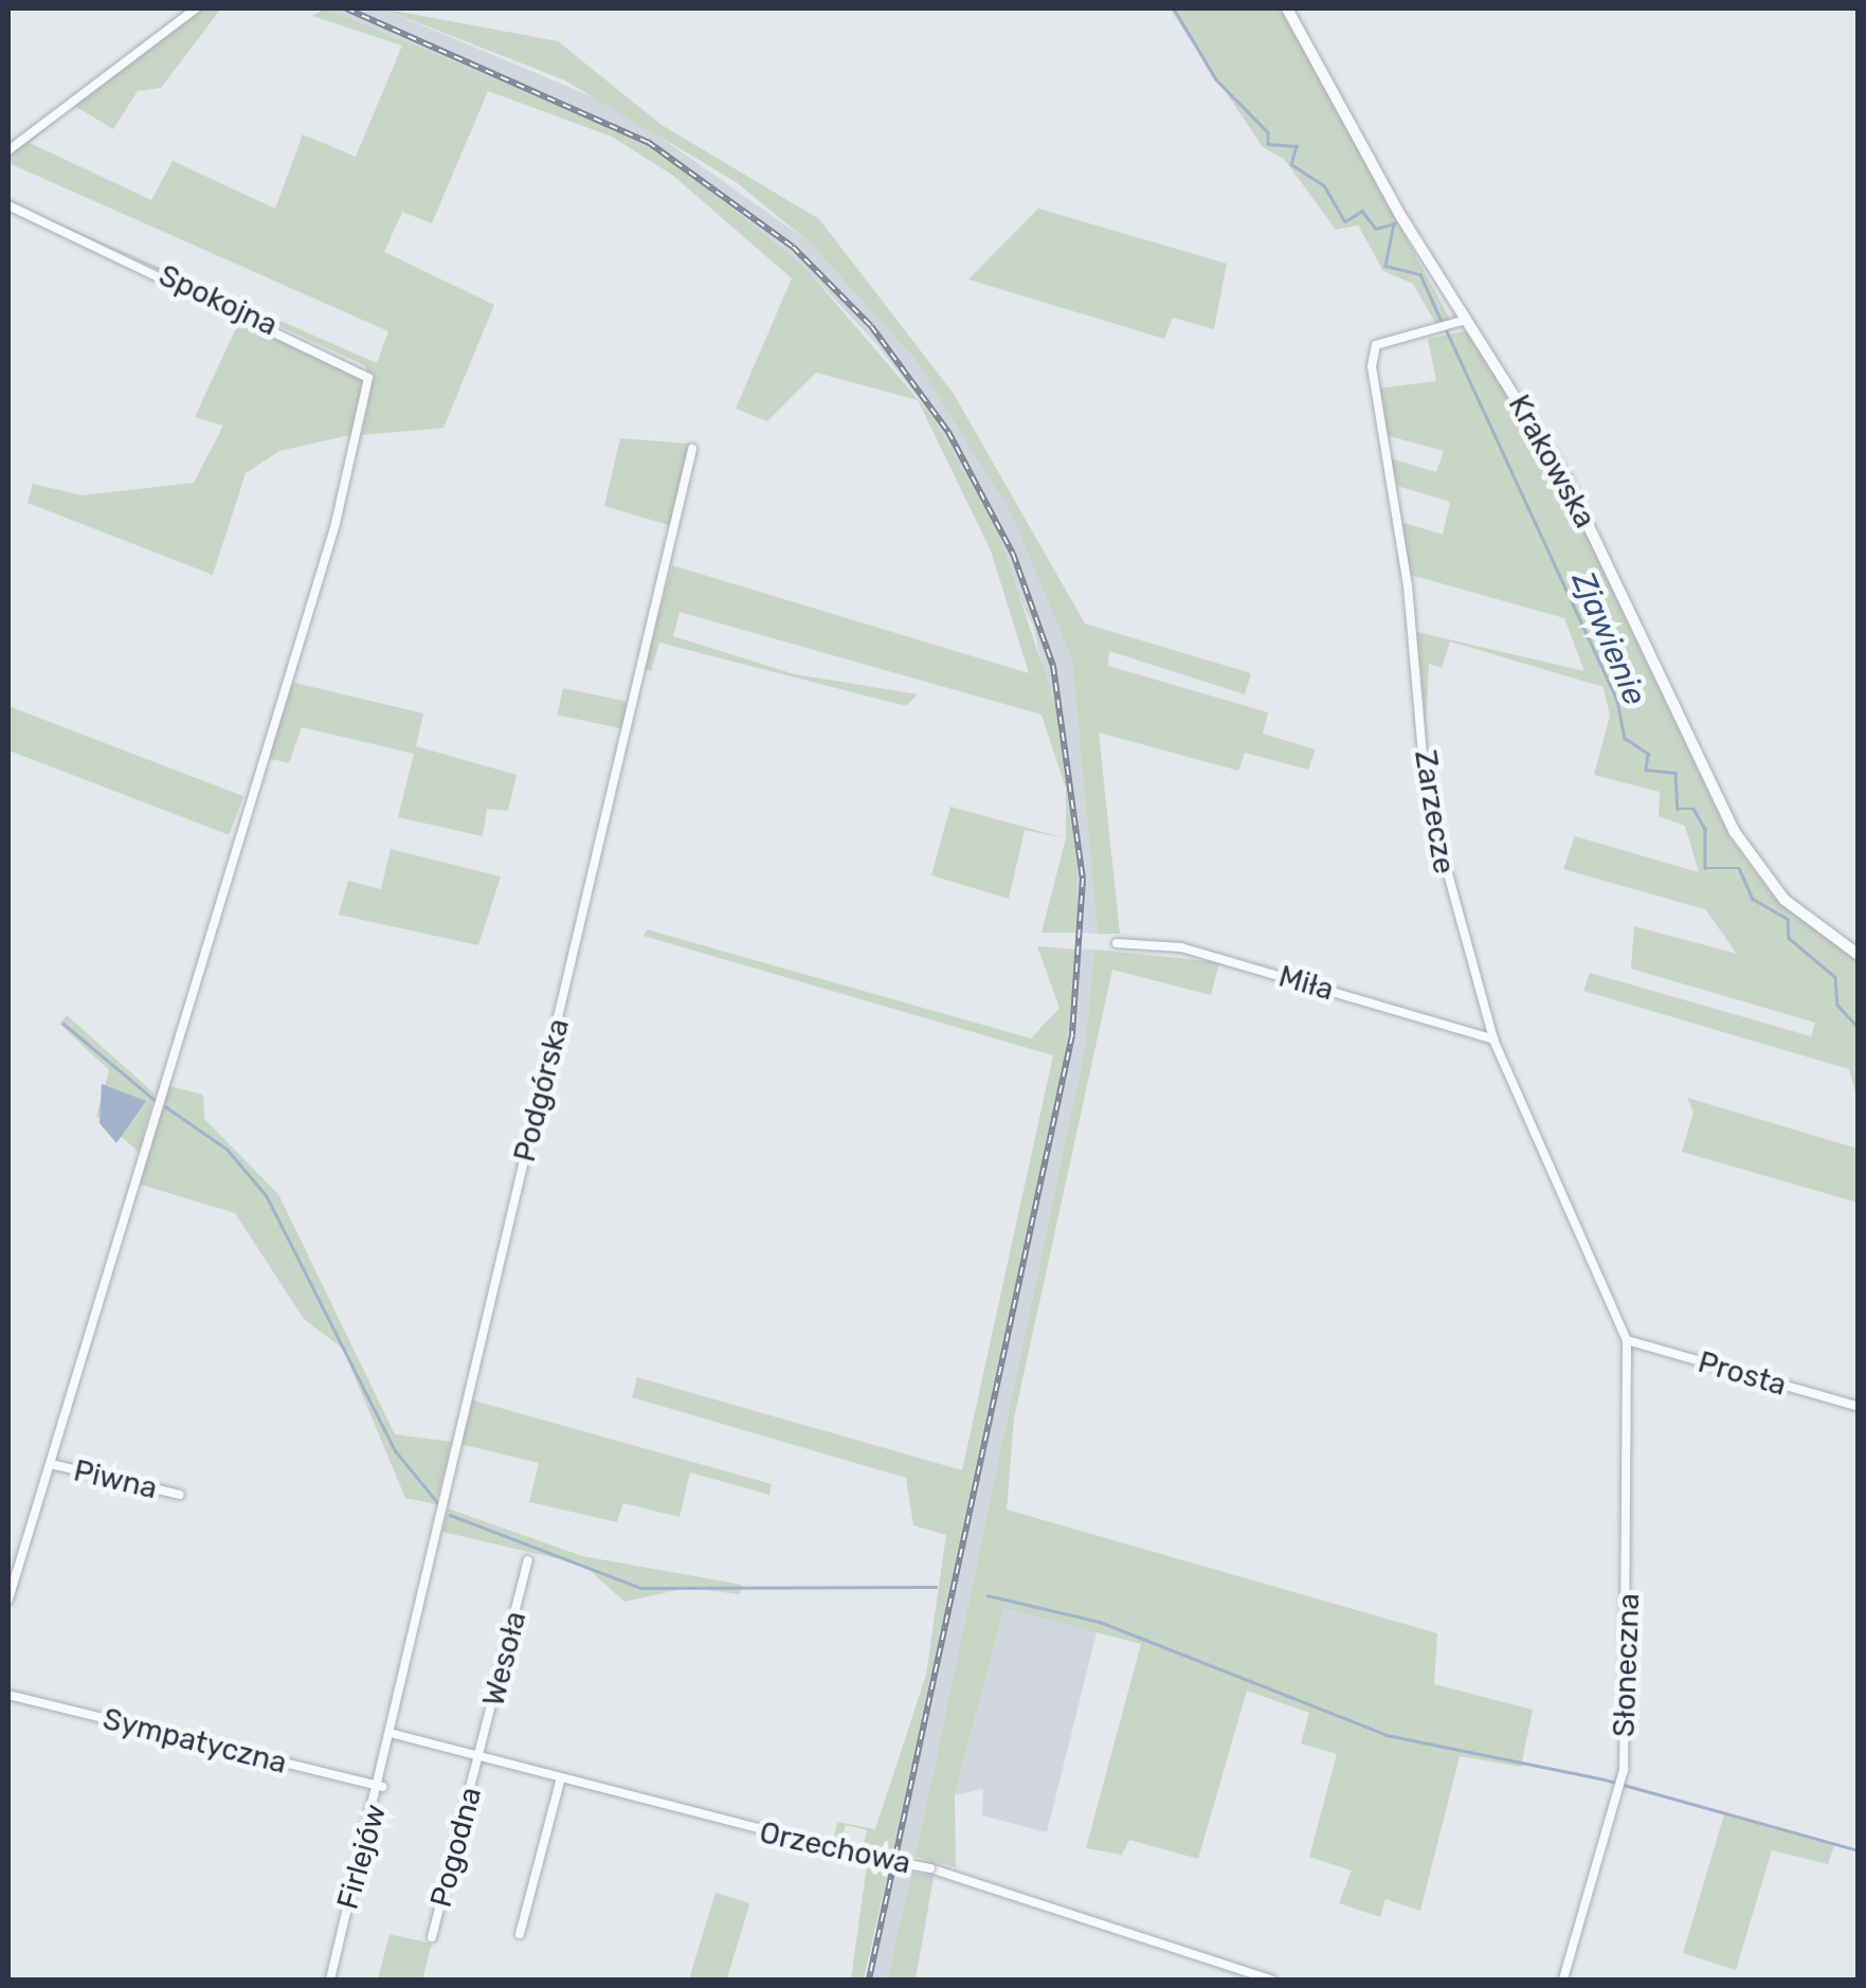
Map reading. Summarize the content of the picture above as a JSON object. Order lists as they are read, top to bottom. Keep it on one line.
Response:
{"streets":{"street":["Spokojna","Krakowska","Zarzecze","Miła","Podgórska","Prosta","Piwna","Wesoła","Słoneczna","Sympatyczna","Pogodna","Orzechowa","Firlejów"]},"crossings":[["Spokojna","Piwna"],["Krakowska","Zarzecze"],["Zarzecze","Miła"],["Zarzecze","Prosta"],["Zarzecze","Słoneczna"],["Podgórska","Orzechowa"],["Podgórska","Firlejów"],["Prosta","Słoneczna"],["Wesoła","Pogodna"],["Wesoła","Orzechowa"],["Sympatyczna","Firlejów"],["Pogodna","Orzechowa"],["Orzechowa","Firlejów"]],"water":["Zjawienie"]}
